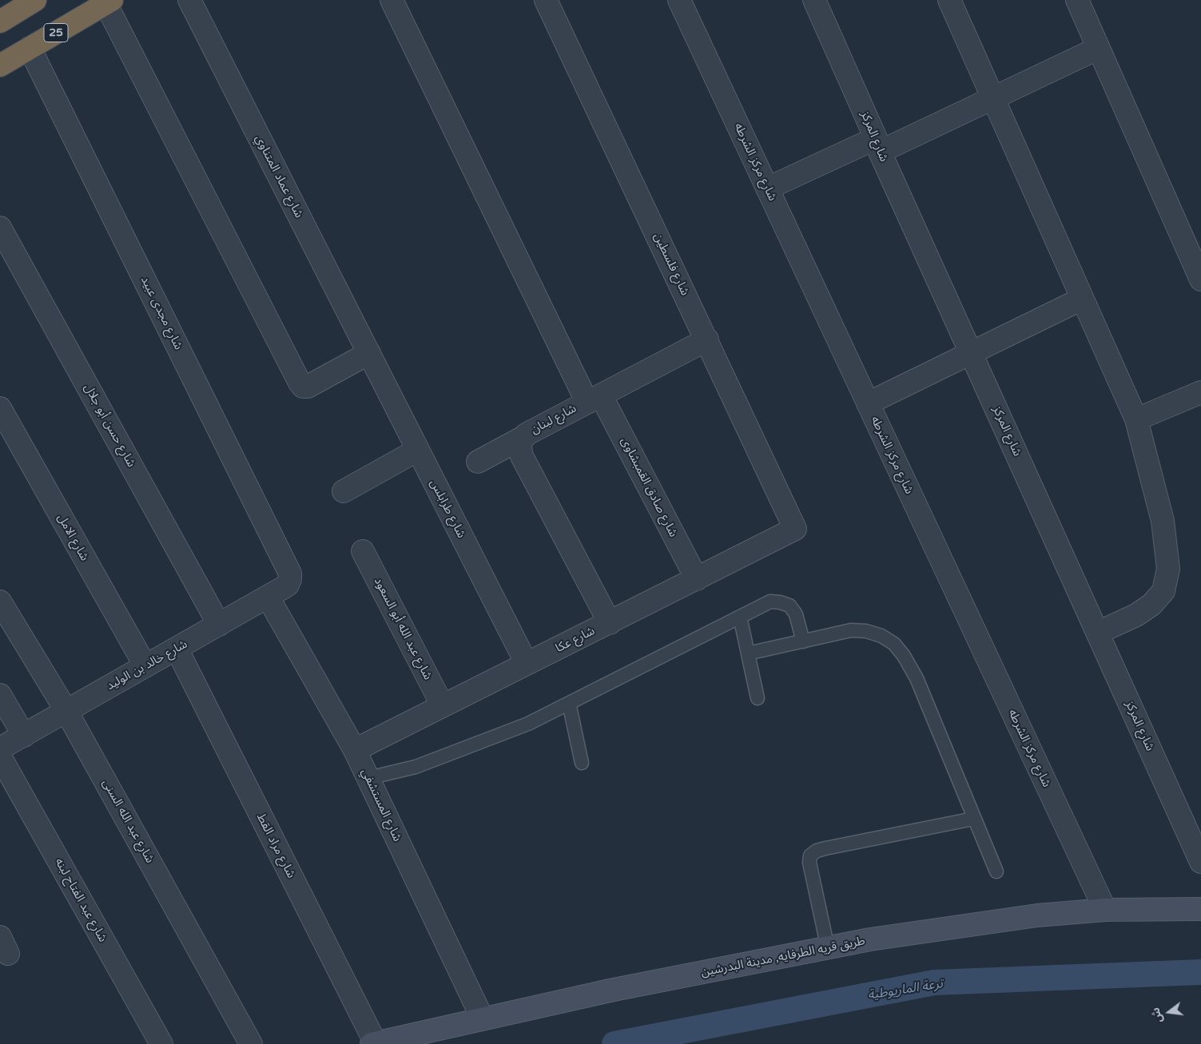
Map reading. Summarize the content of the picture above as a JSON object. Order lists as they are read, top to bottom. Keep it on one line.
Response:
{"streets":{"highway":["25"],"main road":["طريق قريه الطرفايه, مدينة البدرشين"],"street":["شارع المركز","شارع مركز الشرطه","شارع عماد المتناوي","شارع فلسطين","شارع مجدى عبيد","شارع لبنان","شارع حسن أبو جلال","شارع صادق القمبشاوى","شارع طرابلس","شارع الامل","شارع عبد الله أبو السعود","شارع عكا","شارع خالد بن الوليد","شارع المستشفي","شارع عبد الله السنى","شارع مراد القط","شارع عبد الفتاح لبنه"]},"crossings":[["25","شارع مجدى عبيد"],["شارع مركز الشرطه","طريق قريه الطرفايه, مدينة البدرشين"],["شارع عماد المتناوي","شارع طرابلس"],["شارع فلسطين","شارع لبنان"],["شارع فلسطين","شارع عكا"],["شارع مجدى عبيد","شارع خالد بن الوليد"],["شارع لبنان","شارع صادق القمبشاوى"],["شارع لبنان","شارع عكا"],["شارع حسن أبو جلال","شارع خالد بن الوليد"],["شارع صادق القمبشاوى","شارع عكا"],["شارع طرابلس","شارع عكا"],["شارع الامل","شارع خالد بن الوليد"],["شارع عبد الله أبو السعود","شارع عكا"],["شارع عكا","شارع المستشفي"],["شارع خالد بن الوليد","شارع المستشفي"],["شارع خالد بن الوليد","شارع عبد الله السنى"],["شارع خالد بن الوليد","شارع مراد القط"],["شارع المستشفي","طريق قريه الطرفايه, مدينة البدرشين"],["شارع مراد القط","طريق قريه الطرفايه, مدينة البدرشين"]],"water":["ترعة الماريوطية"],"north":"left"}
